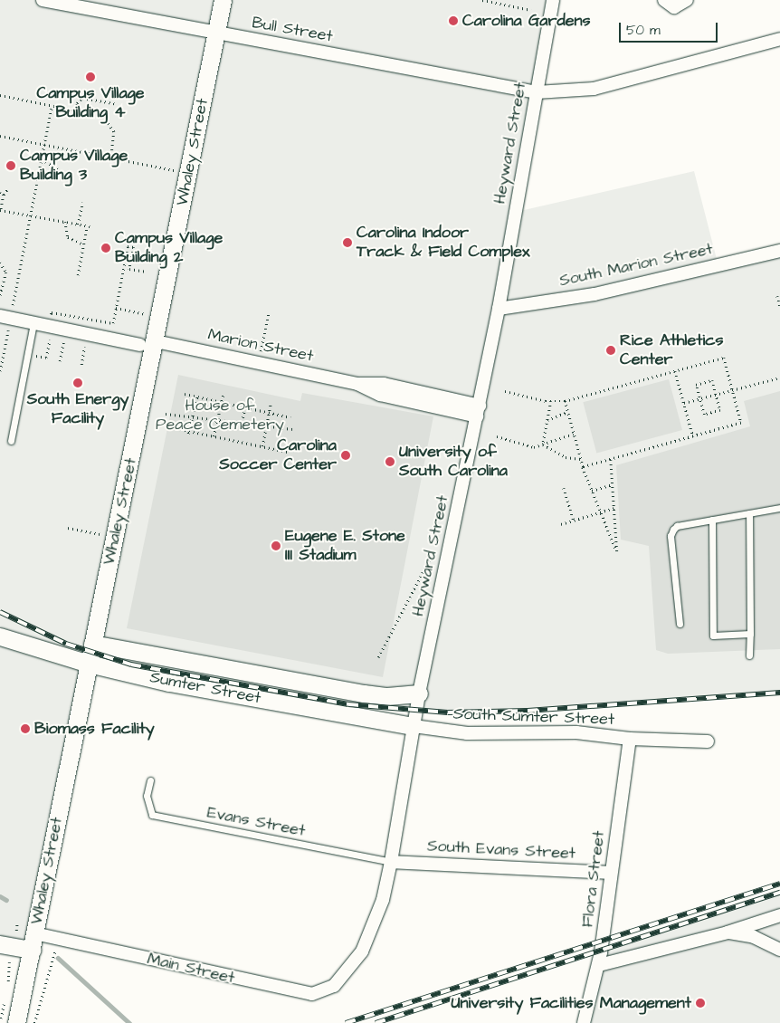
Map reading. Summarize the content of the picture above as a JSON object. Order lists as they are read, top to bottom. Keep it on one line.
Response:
{"streets":{"street":["Bull Street","Heyward Street","Whaley Street","South Marion Street","Marion Street","Sumter Street","South Sumter Street","South Evans Street","Flora Street","Main Street"],"lane":["Evans Street"]},"crossings":[["Bull Street","Heyward Street"],["Bull Street","Whaley Street"],["Heyward Street","South Marion Street"],["Heyward Street","Marion Street"],["Heyward Street","Sumter Street"],["Heyward Street","South Sumter Street"],["Heyward Street","Evans Street"],["Heyward Street","South Evans Street"],["Heyward Street","Main Street"],["Whaley Street","Marion Street"],["Whaley Street","Sumter Street"],["Whaley Street","Main Street"],["Sumter Street","South Sumter Street"],["South Sumter Street","Flora Street"],["Evans Street","South Evans Street"],["South Evans Street","Flora Street"]],"parks":["House of Peace Cemetery"],"places":["Carolina Gardens","Campus Village Building 4","Campus Village Building 3","Carolina Indoor Track & Field Complex","Campus Village Building 2","Rice Athletics Center","South Energy Facility","Carolina Soccer Center","University of South Carolina","Eugene E. Stone III Stadium","Biomass Facility","University Facilities Management"],"scale_bar":"50 m"}
